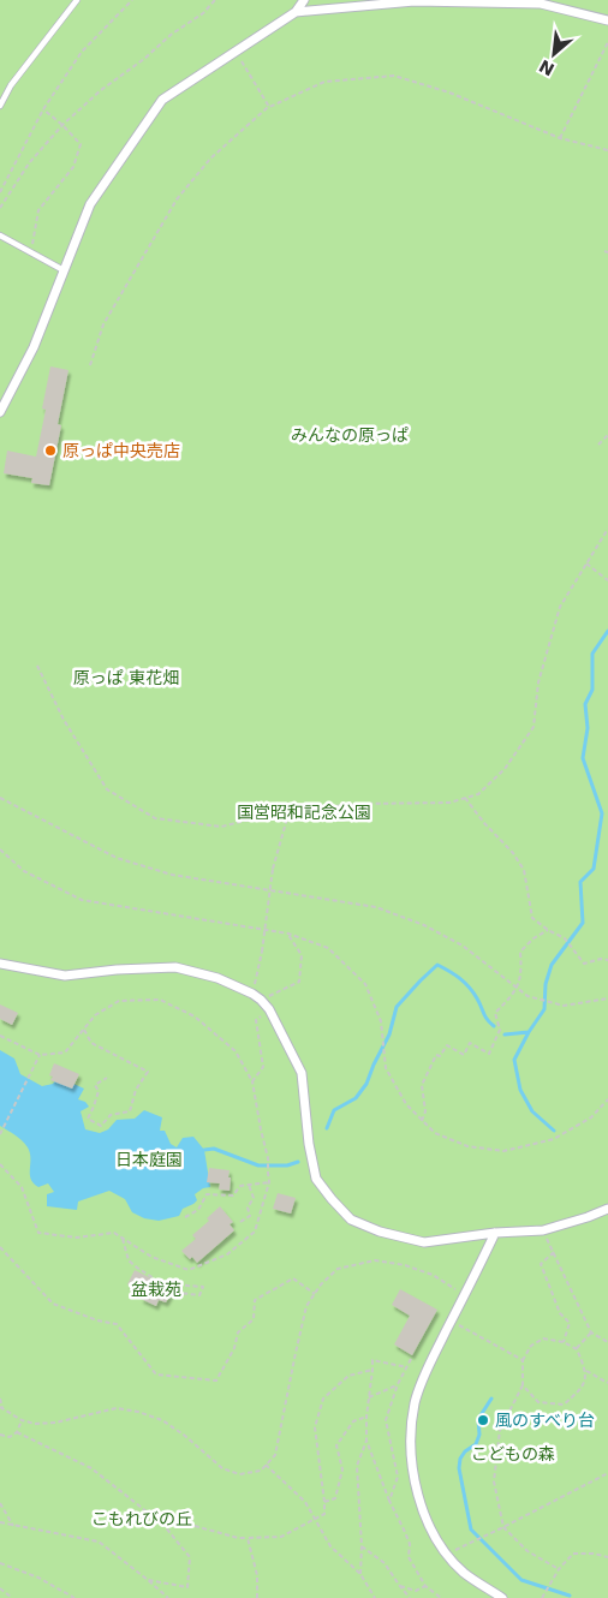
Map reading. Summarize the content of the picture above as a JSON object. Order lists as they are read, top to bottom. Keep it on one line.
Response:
{"parks":["みんなの原っぱ","原っぱ 東花畑","国営昭和記念公園","日本庭園","盆栽苑","こどもの森","こもれびの丘"],"places":["原っぱ中央売店","風のすべり台"],"north":"bottom left"}
